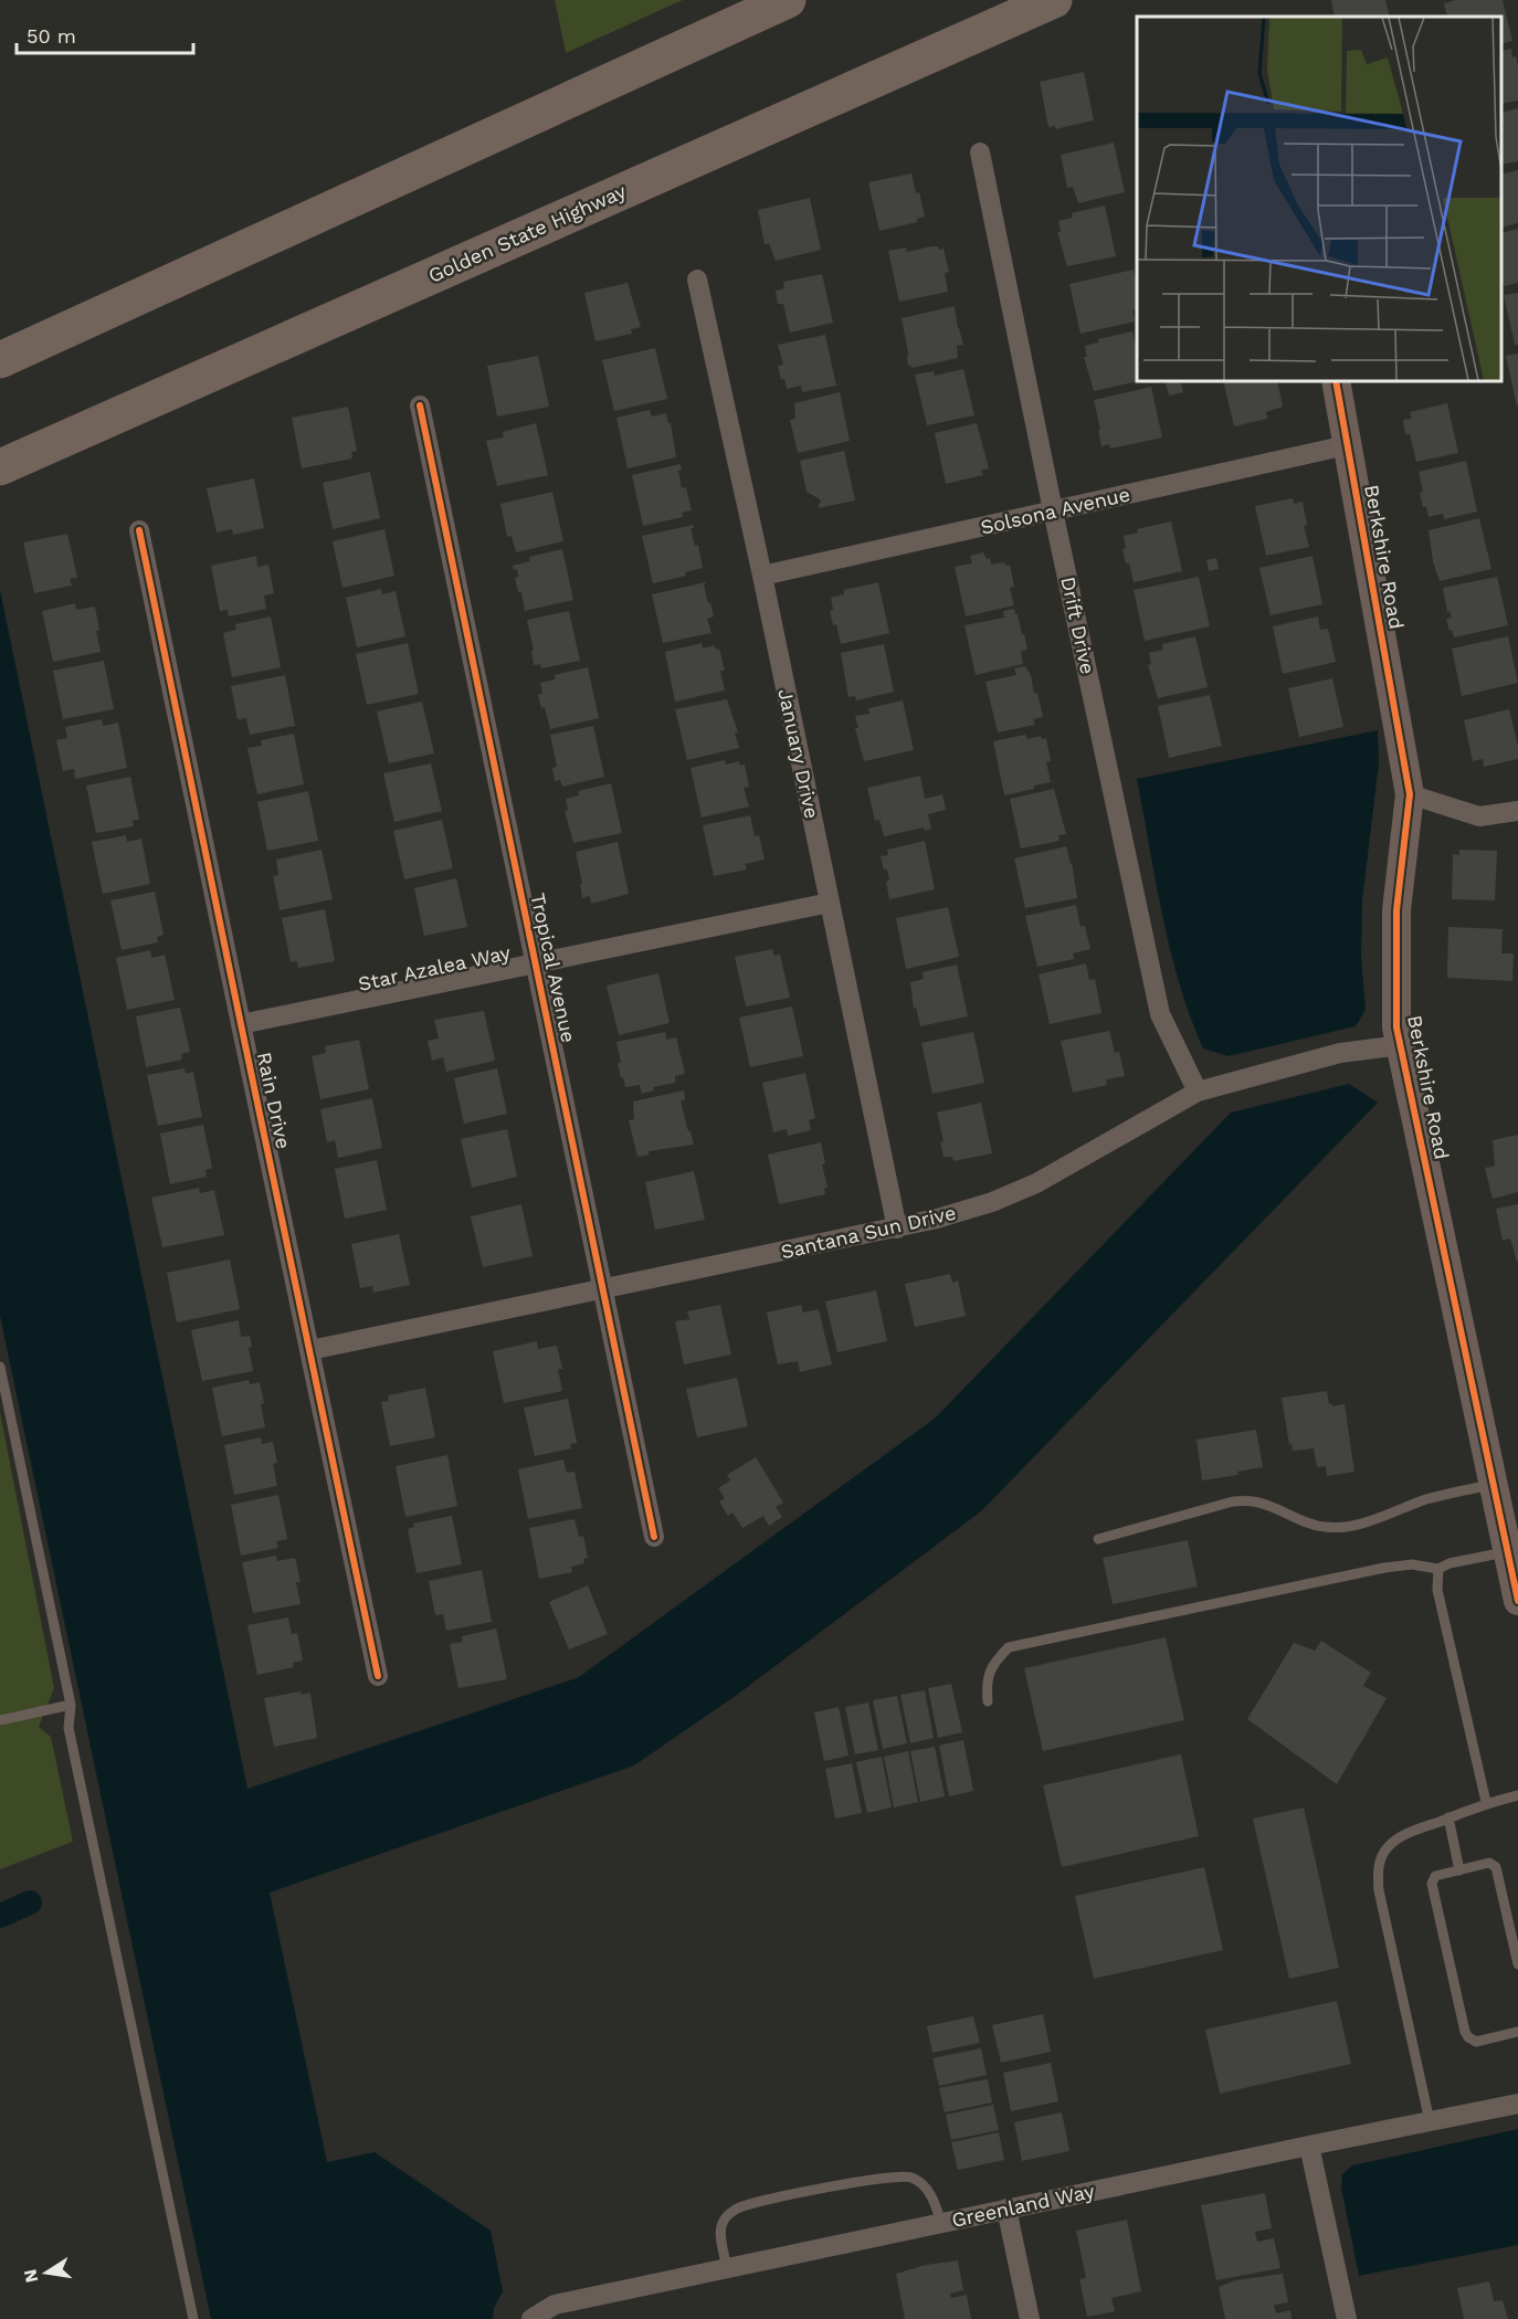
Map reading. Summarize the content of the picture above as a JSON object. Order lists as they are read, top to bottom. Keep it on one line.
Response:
{"streets":{"highway":["Golden State Highway"],"street":["Solsona Avenue","Berkshire Road","Drift Drive","January Drive","Star Azalea Way","Tropical Avenue","Rain Drive","Santana Sun Drive","Greenland Way"]},"crossings":[["Solsona Avenue","Berkshire Road"],["Solsona Avenue","Drift Drive"],["Solsona Avenue","January Drive"],["Berkshire Road","Santana Sun Drive"],["Drift Drive","Santana Sun Drive"],["January Drive","Star Azalea Way"],["January Drive","Santana Sun Drive"],["Star Azalea Way","Tropical Avenue"],["Star Azalea Way","Rain Drive"],["Tropical Avenue","Santana Sun Drive"],["Rain Drive","Santana Sun Drive"]],"scale_bar":"50 m","north":"left"}
